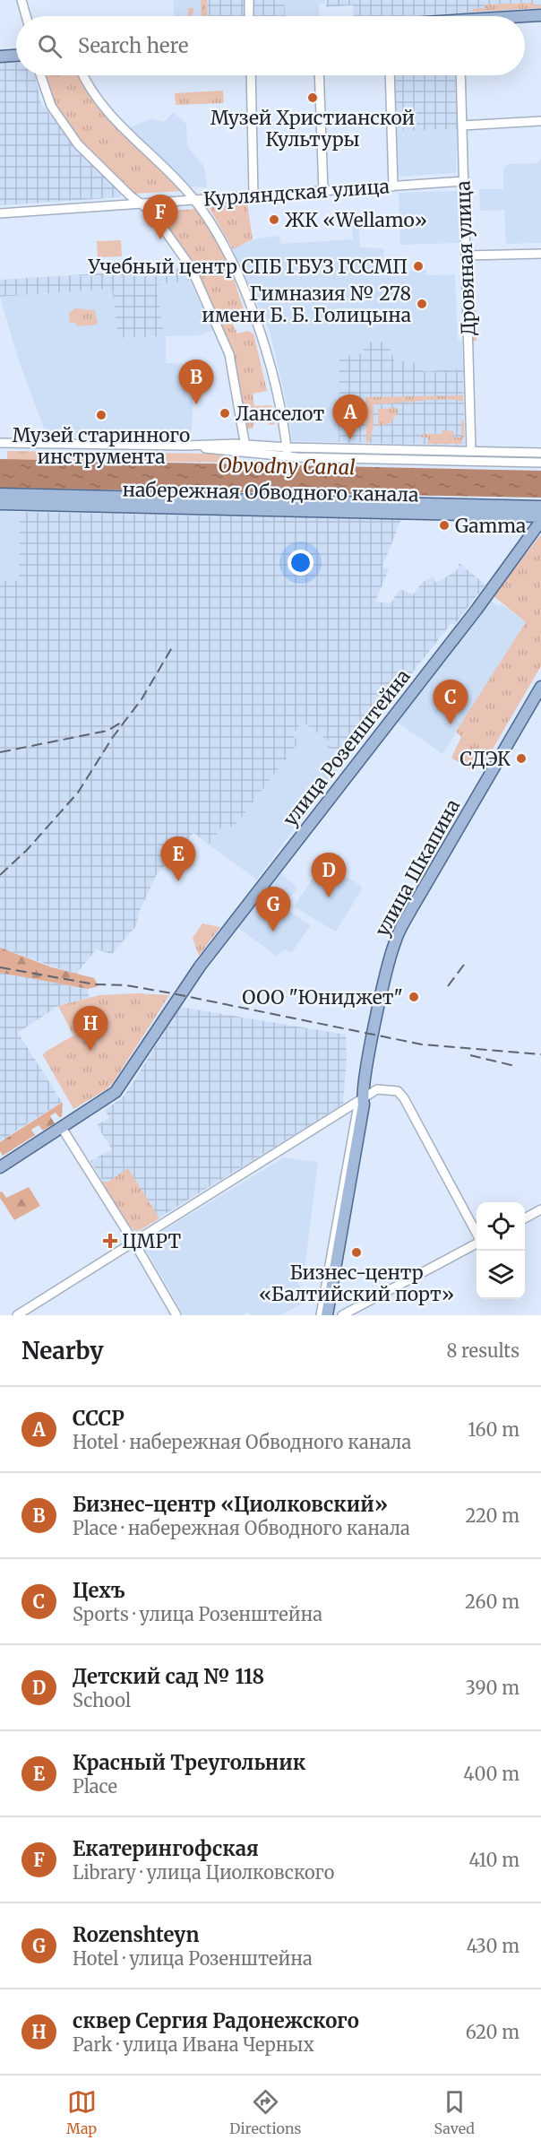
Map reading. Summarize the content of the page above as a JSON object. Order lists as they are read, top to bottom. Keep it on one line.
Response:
{"streets":{"main road":["набережная Обводного канала","улица Розенштейна","улица Шкапина"],"street":["Курляндская улица","Дровяная улица"]},"crossings":[["Курляндская улица","Дровяная улица"],["Дровяная улица","набережная Обводного канала"]],"water":["Obvodny Canal"],"places":{"other":["Музей Христианской Культуры","ЖК «Wellamo»","Учебный центр СПБ ГБУЗ ГССМП","Гимназия № 278 имени Б. Б. Голицына","Ланселот","Музей старинного инструмента","Gamma","СДЭК","ООО \"Юниджет\"","Бизнес-центр «Балтийский порт»"],"health":["ЦМРТ"]},"page":{"search":"Search here","pins":["F","B","A","C","E","D","G","H"],"heading":["Nearby","8 results"],"list":[{"mark":"A","name":"СССР","note":"Hotel · набережная Обводного канала","value":"160 m"},{"mark":"B","name":"Бизнес-центр «Циолковский»","note":"Place · набережная Обводного канала","value":"220 m"},{"mark":"C","name":"Цехъ","note":"Sports · улица Розенштейна","value":"260 m"},{"mark":"D","name":"Детский сад № 118","note":"School","value":"390 m"},{"mark":"E","name":"Красный Треугольник","note":"Place","value":"400 m"},{"mark":"F","name":"Екатерингофская","note":"Library · улица Циолковского","value":"410 m"},{"mark":"G","name":"Rozenshteyn","note":"Hotel · улица Розенштейна","value":"430 m"},{"mark":"H","name":"сквер Сергия Радонежского","note":"Park · улица Ивана Черных","value":"620 m"}],"nav":["Map","Directions","Saved"]}}
